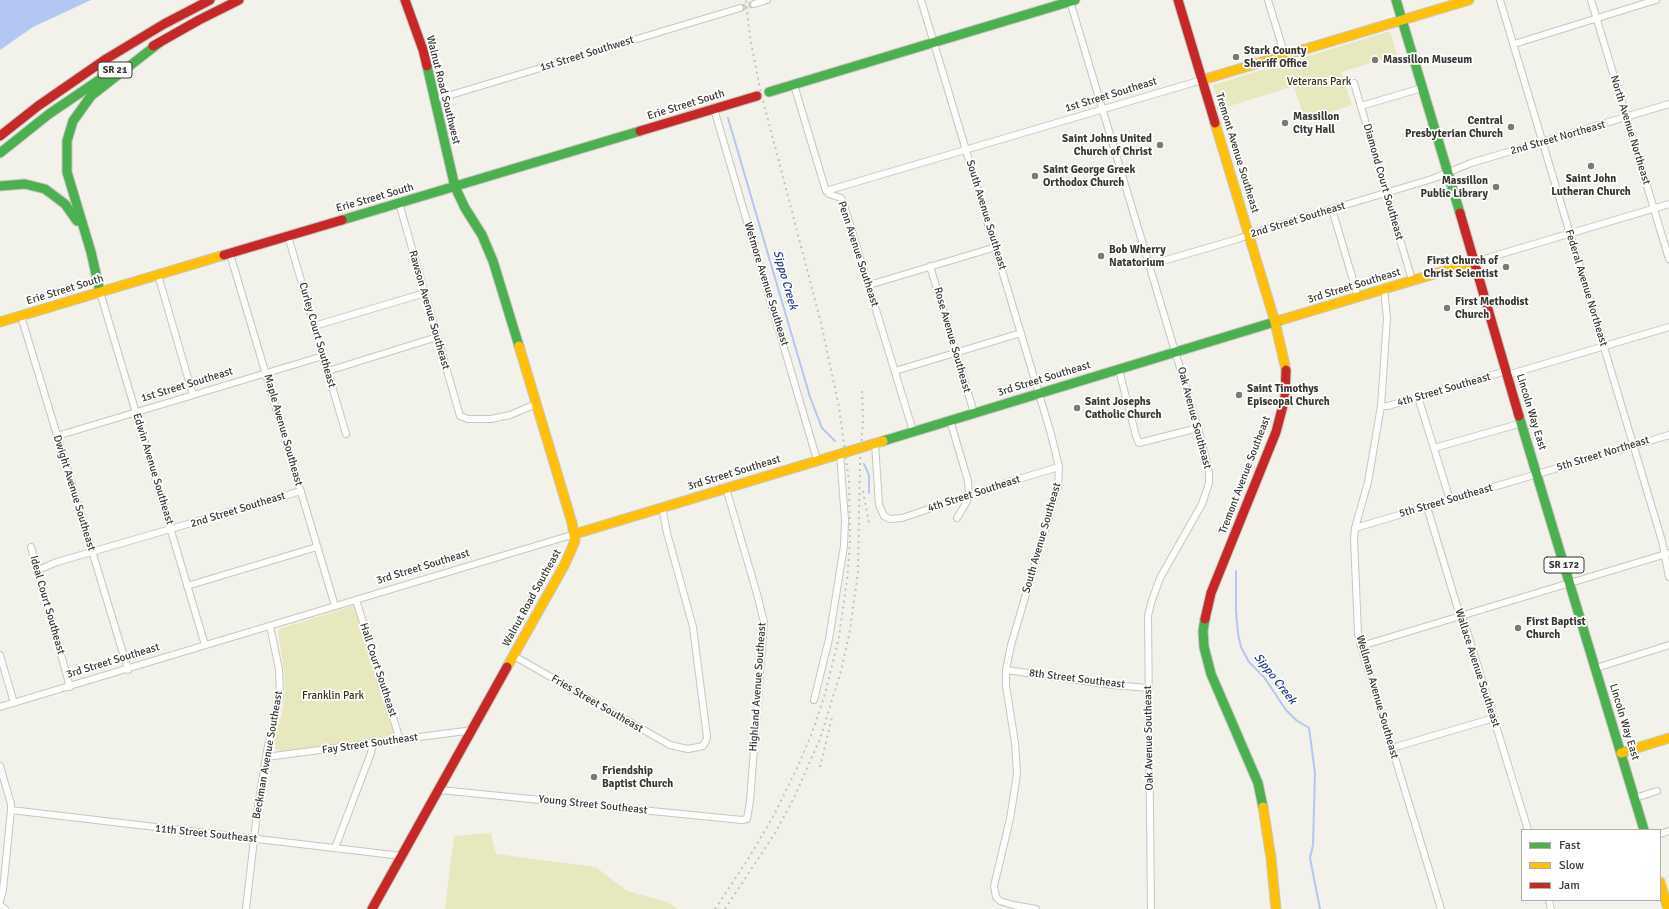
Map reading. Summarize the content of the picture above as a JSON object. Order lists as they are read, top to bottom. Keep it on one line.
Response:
{"streets":{"main road":["SR 21","Walnut Road Southwest","1st Street Southeast","Erie Street South","Tremont Avenue Southeast","3rd Street Southeast","Lincoln Way East","SR 172","Walnut Road Southeast"],"street":["1st Street Southwest","North Avenue Northeast","2nd Street Northeast","Diamond Court Southeast","South Avenue Southeast","2nd Street Southeast","Penn Avenue Southeast","Wetmore Avenue Southeast","Federal Avenue Northeast","Rawson Avenue Southeast","Curley Court Southeast","Rose Avenue Southeast","4th Street Southeast","Oak Avenue Southeast","Maple Avenue Southeast","5th Street Northeast","Edwin Avenue Southeast","Dwight Avenue Southeast","5th Street Southeast","Ideal Court Southeast","Wallace Avenue Southeast","Hall Court Southeast","8th Street Southeast","Highland Avenue Southeast","Wellman Avenue Southeast","Fries Street Southeast","Fay Street Southeast","Beckman Avenue Southeast","Young Street Southeast","11th Street Southeast"]},"crossings":[["1st Street Southwest","Walnut Road Southwest"],["Walnut Road Southwest","Erie Street South"],["1st Street Southeast","Tremont Avenue Southeast"],["1st Street Southeast","South Avenue Southeast"],["1st Street Southeast","Penn Avenue Southeast"],["1st Street Southeast","Curley Court Southeast"],["1st Street Southeast","Lincoln Way East"],["1st Street Southeast","Oak Avenue Southeast"],["1st Street Southeast","Maple Avenue Southeast"],["1st Street Southeast","Edwin Avenue Southeast"],["1st Street Southeast","Dwight Avenue Southeast"],["Erie Street South","Wetmore Avenue Southeast"],["Erie Street South","Rawson Avenue Southeast"],["Erie Street South","Curley Court Southeast"],["Erie Street South","Maple Avenue Southeast"],["Erie Street South","Edwin Avenue Southeast"],["Erie Street South","Dwight Avenue Southeast"],["North Avenue Northeast","2nd Street Northeast"],["2nd Street Northeast","2nd Street Southeast"],["2nd Street Northeast","Federal Avenue Northeast"],["2nd Street Northeast","Lincoln Way East"],["Tremont Avenue Southeast","2nd Street Southeast"],["Tremont Avenue Southeast","3rd Street Southeast"],["Diamond Court Southeast","2nd Street Southeast"],["Diamond Court Southeast","3rd Street Southeast"],["South Avenue Southeast","3rd Street Southeast"],["South Avenue Southeast","4th Street Southeast"],["South Avenue Southeast","8th Street Southeast"],["2nd Street Southeast","Lincoln Way East"],["2nd Street Southeast","Oak Avenue Southeast"],["2nd Street Southeast","Maple Avenue Southeast"],["2nd Street Southeast","Edwin Avenue Southeast"],["2nd Street Southeast","Dwight Avenue Southeast"],["2nd Street Southeast","Ideal Court Southeast"],["Penn Avenue Southeast","3rd Street Southeast"],["Wetmore Avenue Southeast","3rd Street Southeast"],["3rd Street Southeast","Rose Avenue Southeast"],["3rd Street Southeast","4th Street Southeast"],["3rd Street Southeast","Lincoln Way East"],["3rd Street Southeast","Oak Avenue Southeast"],["3rd Street Southeast","Maple Avenue Southeast"],["3rd Street Southeast","Edwin Avenue Southeast"],["3rd Street Southeast","Dwight Avenue Southeast"],["3rd Street Southeast","Walnut Road Southeast"],["3rd Street Southeast","Ideal Court Southeast"],["3rd Street Southeast","Hall Court Southeast"],["3rd Street Southeast","Highland Avenue Southeast"],["3rd Street Southeast","Wellman Avenue Southeast"],["3rd Street Southeast","Fries Street Southeast"],["3rd Street Southeast","Beckman Avenue Southeast"],["Federal Avenue Northeast","4th Street Southeast"],["Federal Avenue Northeast","5th Street Northeast"],["4th Street Southeast","Lincoln Way East"],["4th Street Southeast","Wellman Avenue Southeast"],["Lincoln Way East","5th Street Northeast"],["Lincoln Way East","5th Street Southeast"],["Oak Avenue Southeast","8th Street Southeast"],["5th Street Northeast","5th Street Southeast"],["5th Street Southeast","Wallace Avenue Southeast"],["5th Street Southeast","Wellman Avenue Southeast"],["Walnut Road Southeast","Fries Street Southeast"],["Walnut Road Southeast","Fay Street Southeast"],["Walnut Road Southeast","Young Street Southeast"],["Walnut Road Southeast","11th Street Southeast"],["Hall Court Southeast","Fay Street Southeast"],["Highland Avenue Southeast","Young Street Southeast"],["Fay Street Southeast","Beckman Avenue Southeast"],["Beckman Avenue Southeast","11th Street Southeast"]],"water":["Sippo Creek"],"parks":["Veterans Park","Franklin Park"],"places":["Stark County Sheriff Office","Massillon Museum","Massillon City Hall","Central Presbyterian Church","Saint Johns United Church of Christ","Saint John Lutheran Church","Saint George Greek Orthodox Church","Massillon Public Library","Bob Wherry Natatorium","First Church of Christ Scientist","First Methodist Church","Saint Timothys Episcopal Church","Saint Josephs Catholic Church","First Baptist Church","Friendship Baptist Church"],"legend":["Fast","Slow","Jam"]}
